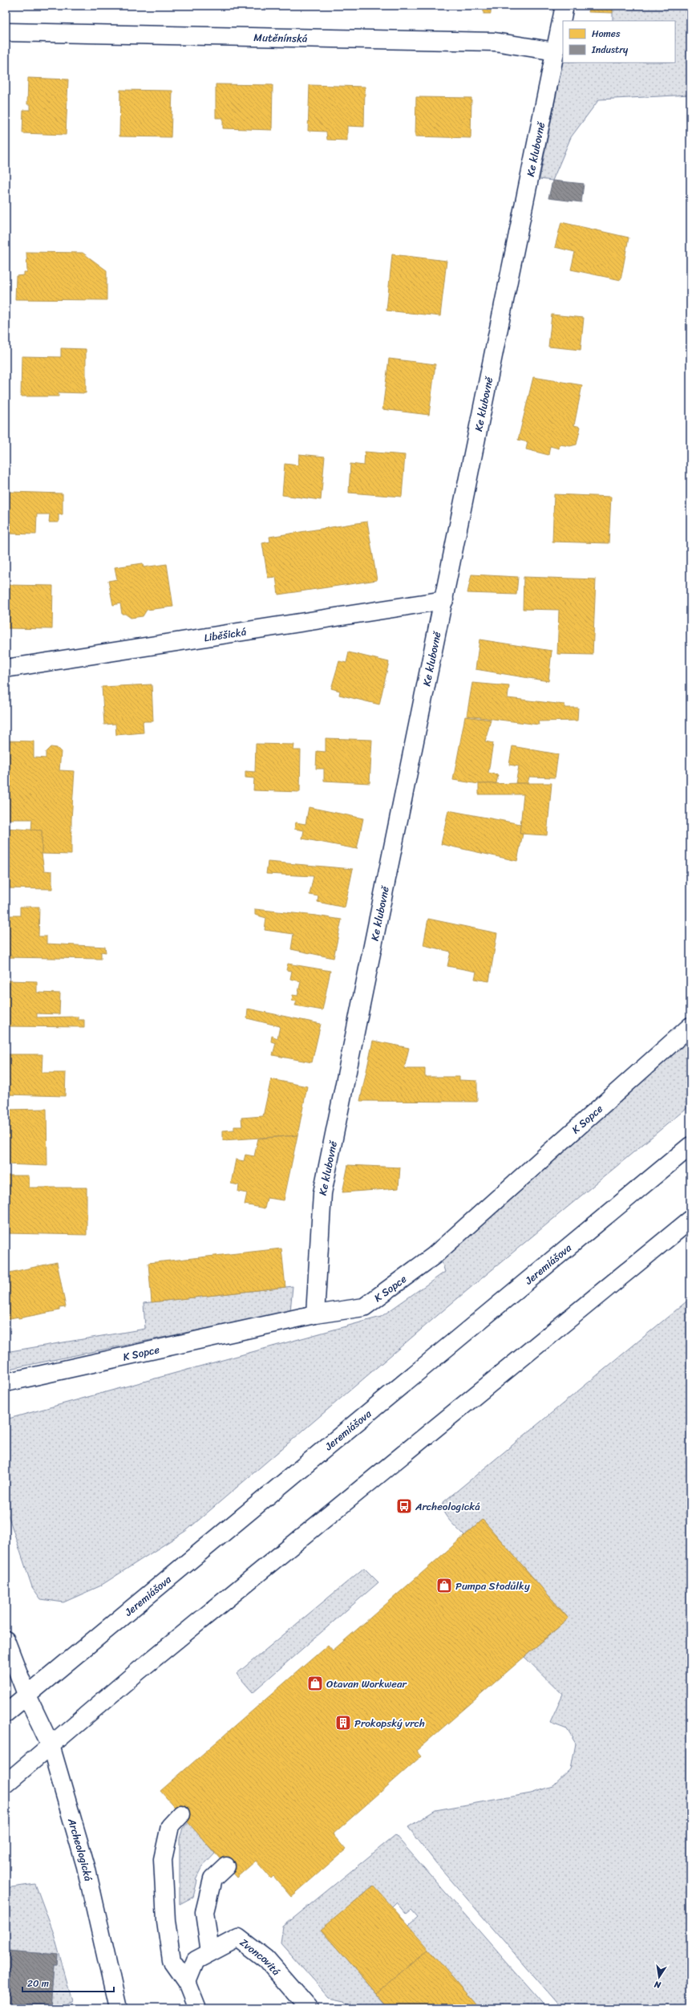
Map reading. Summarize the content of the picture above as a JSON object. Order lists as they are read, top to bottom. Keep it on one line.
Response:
{"streets":{"street":["Mutěnínská","Ke klubovně","Liběšická","K Sopce","Jeremiášova","Archeologická","Zvoncovitá"]},"crossings":[["Mutěnínská","Ke klubovně"],["Ke klubovně","Liběšická"],["Ke klubovně","K Sopce"],["Jeremiášova","Archeologická"]],"places":{"bus stop":["Archeologická"],"shop":["Pumpa Stodůlky","Otavan Workwear"],"building":["Prokopský vrch"]},"legend":["Homes","Industry"],"scale_bar":"20 m","north":"bottom"}
